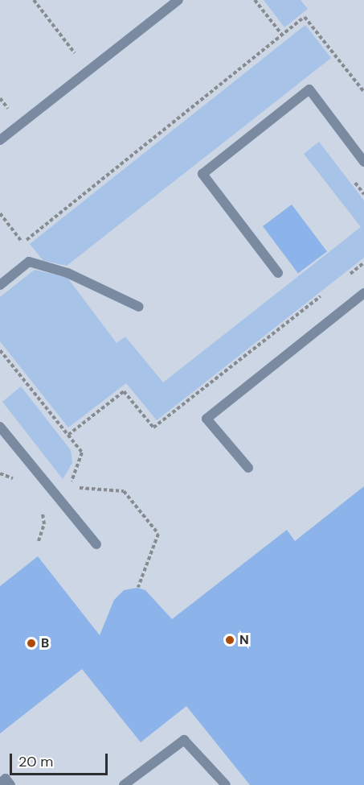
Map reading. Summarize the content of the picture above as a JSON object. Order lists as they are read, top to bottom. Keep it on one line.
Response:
{"places":["N","B"],"scale_bar":"20 m"}
